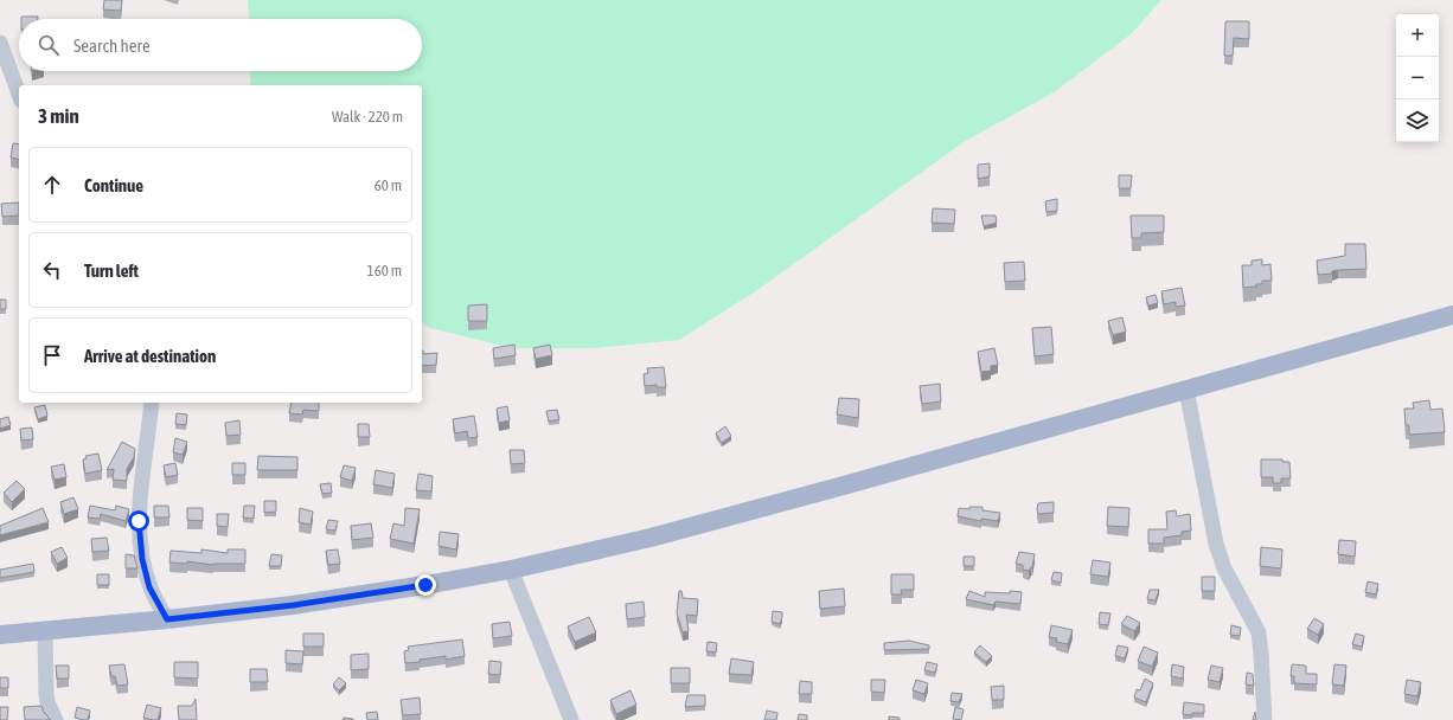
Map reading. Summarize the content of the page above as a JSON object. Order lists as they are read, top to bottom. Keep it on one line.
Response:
{"page":{"map_buttons":["+","−"],"search":"Search here","heading":["3 min","Walk · 220 m"],"list":[["Continue","60 m"],["Turn left","160 m"],"Arrive at destination"]}}
